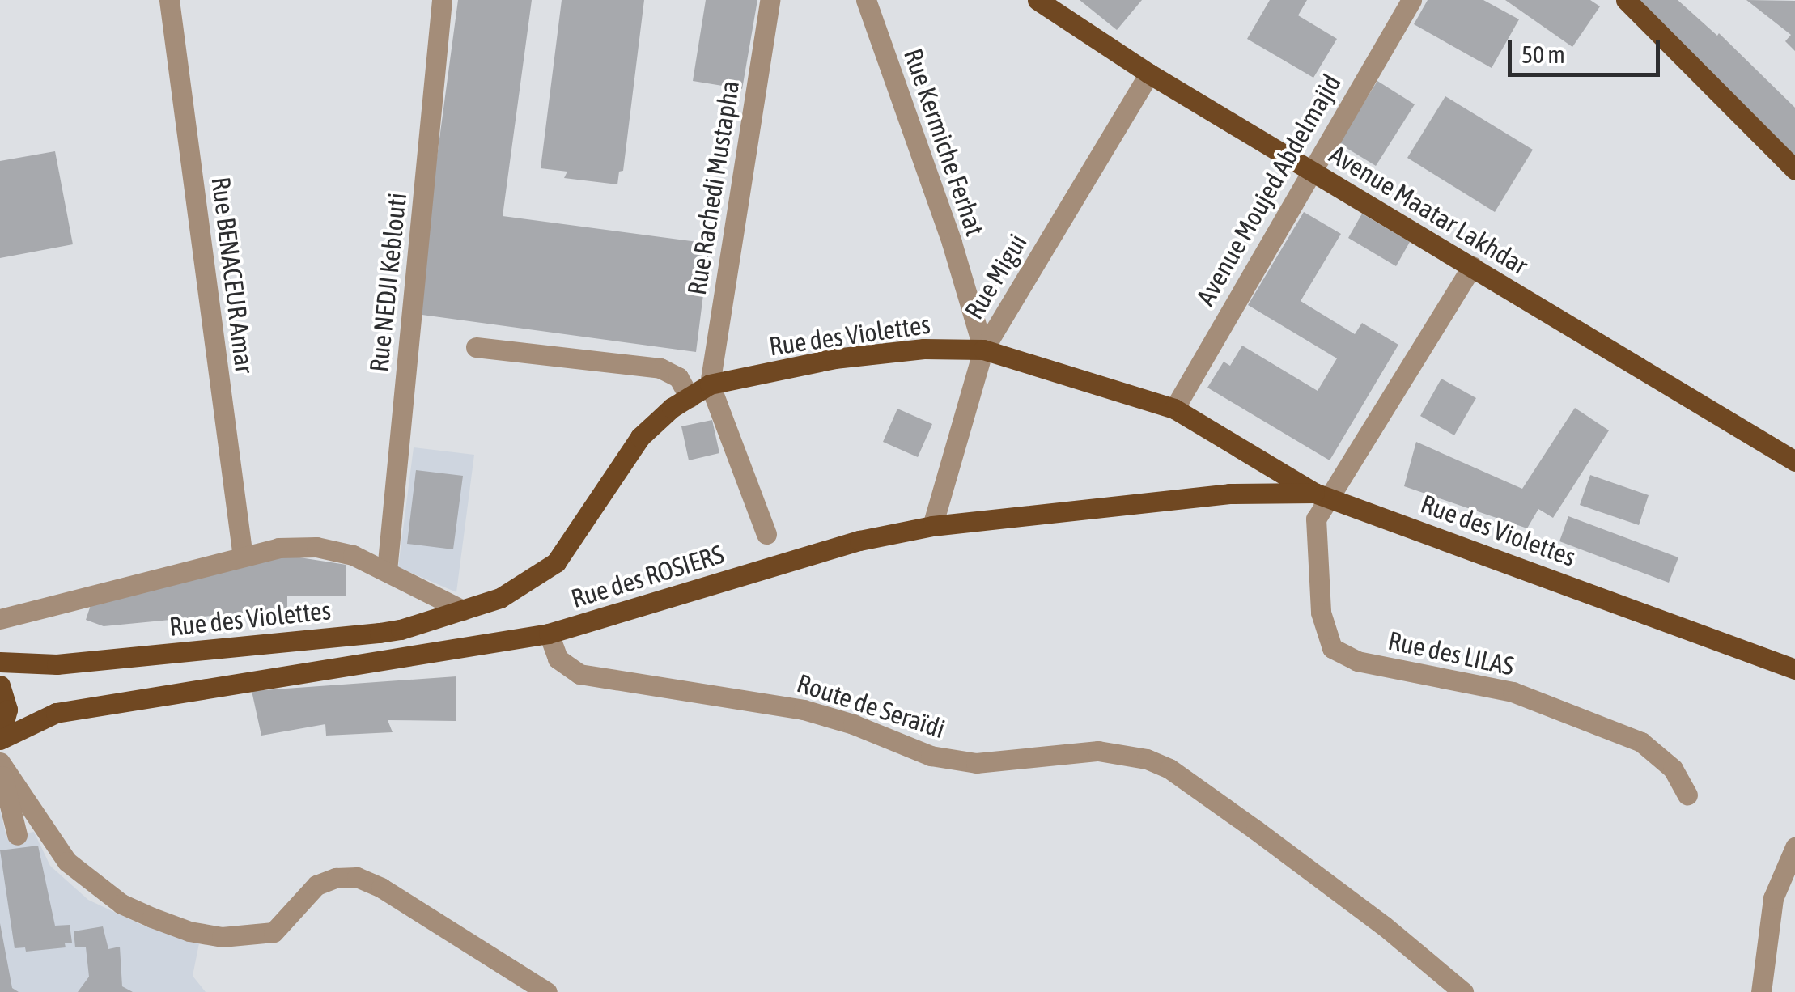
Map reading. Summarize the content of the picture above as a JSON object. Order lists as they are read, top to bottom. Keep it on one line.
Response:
{"streets":{"main road":["Avenue Maatar Lakhdar","Rue des Violettes","Rue des ROSIERS"],"street":["Rue Kermiche Ferhat","Rue Rachedi Mustapha","Avenue Moujed Abdelmajid","Rue BENACEUR Amar","Rue Migui","Rue NEDJI Keblouti","Rue des LILAS","Route de Seraïdi"]},"crossings":[["Rue Kermiche Ferhat","Rue Migui"],["Rue Kermiche Ferhat","Rue des Violettes"],["Rue Rachedi Mustapha","Rue des Violettes"],["Avenue Moujed Abdelmajid","Avenue Maatar Lakhdar"],["Avenue Moujed Abdelmajid","Rue des Violettes"],["Avenue Maatar Lakhdar","Rue Migui"],["Avenue Maatar Lakhdar","Rue des LILAS"],["Rue Migui","Rue des Violettes"],["Rue Migui","Rue des ROSIERS"],["Rue des Violettes","Rue des ROSIERS"],["Rue des Violettes","Rue des LILAS"],["Rue des ROSIERS","Rue des LILAS"],["Rue des ROSIERS","Route de Seraïdi"]],"scale_bar":"50 m"}
